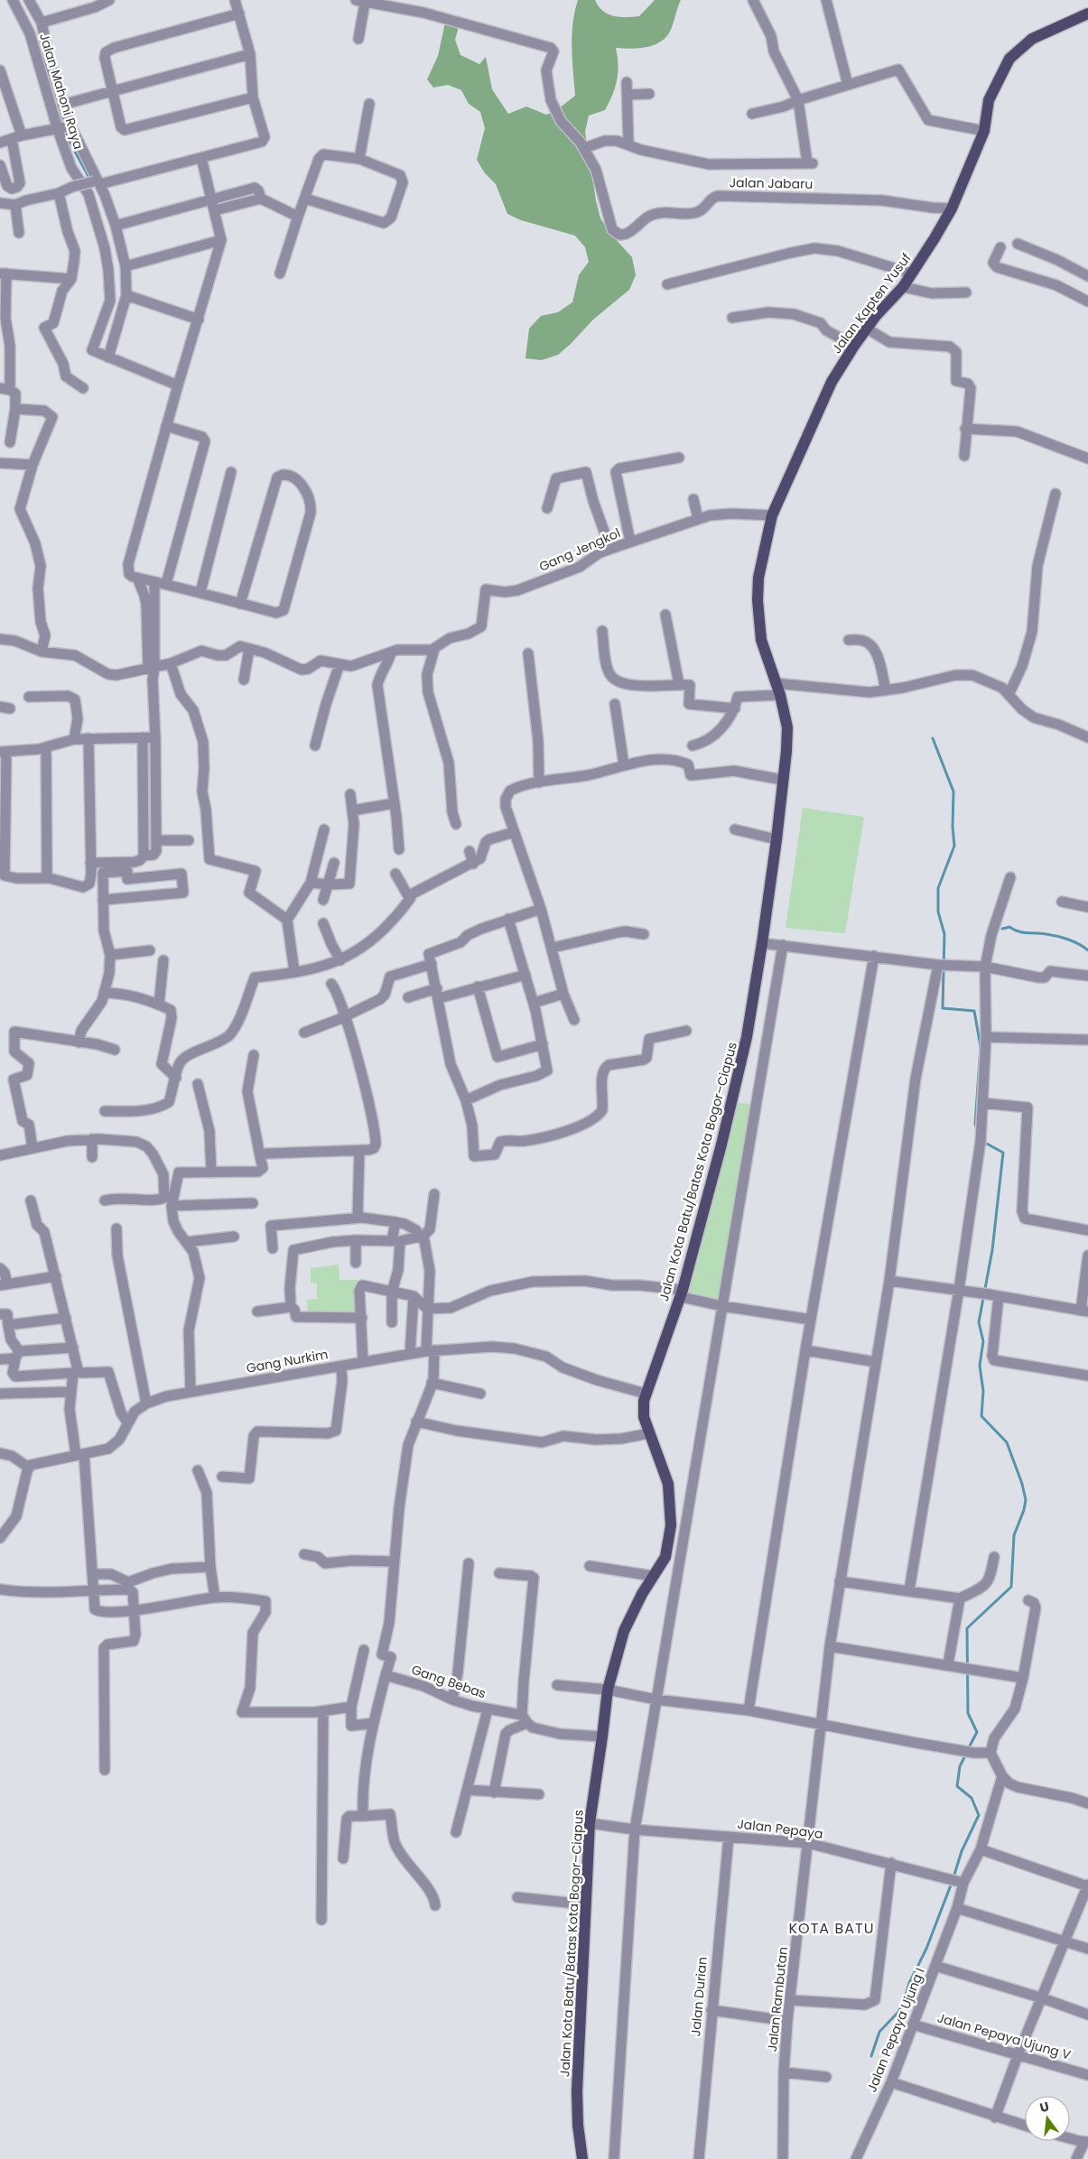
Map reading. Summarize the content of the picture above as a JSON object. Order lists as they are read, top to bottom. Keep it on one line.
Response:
{"streets":{"main road":["Jalan Kapten Yusuf","Jalan Kota Batu/Batas Kota Bogor–Ciapus"],"street":["Jalan Mahoni Raya","Jalan Jabaru","Gang Jengkol","Gang Nurkim","Gang Bebas","Jalan Pepaya","Jalan Durian","Jalan Rambutan","Jalan Pepaya Ujung I","Jalan Pepaya Ujung V"]},"crossings":[["Jalan Jabaru","Jalan Kapten Yusuf"],["Jalan Kapten Yusuf","Gang Jengkol"],["Jalan Kapten Yusuf","Jalan Kota Batu/Batas Kota Bogor–Ciapus"],["Jalan Kota Batu/Batas Kota Bogor–Ciapus","Gang Nurkim"],["Jalan Kota Batu/Batas Kota Bogor–Ciapus","Gang Bebas"],["Jalan Kota Batu/Batas Kota Bogor–Ciapus","Jalan Pepaya"],["Jalan Pepaya","Jalan Durian"],["Jalan Pepaya","Jalan Rambutan"],["Jalan Pepaya","Jalan Pepaya Ujung I"],["Jalan Pepaya Ujung I","Jalan Pepaya Ujung V"]],"districts":["KOTA BATU"],"north":"top"}
